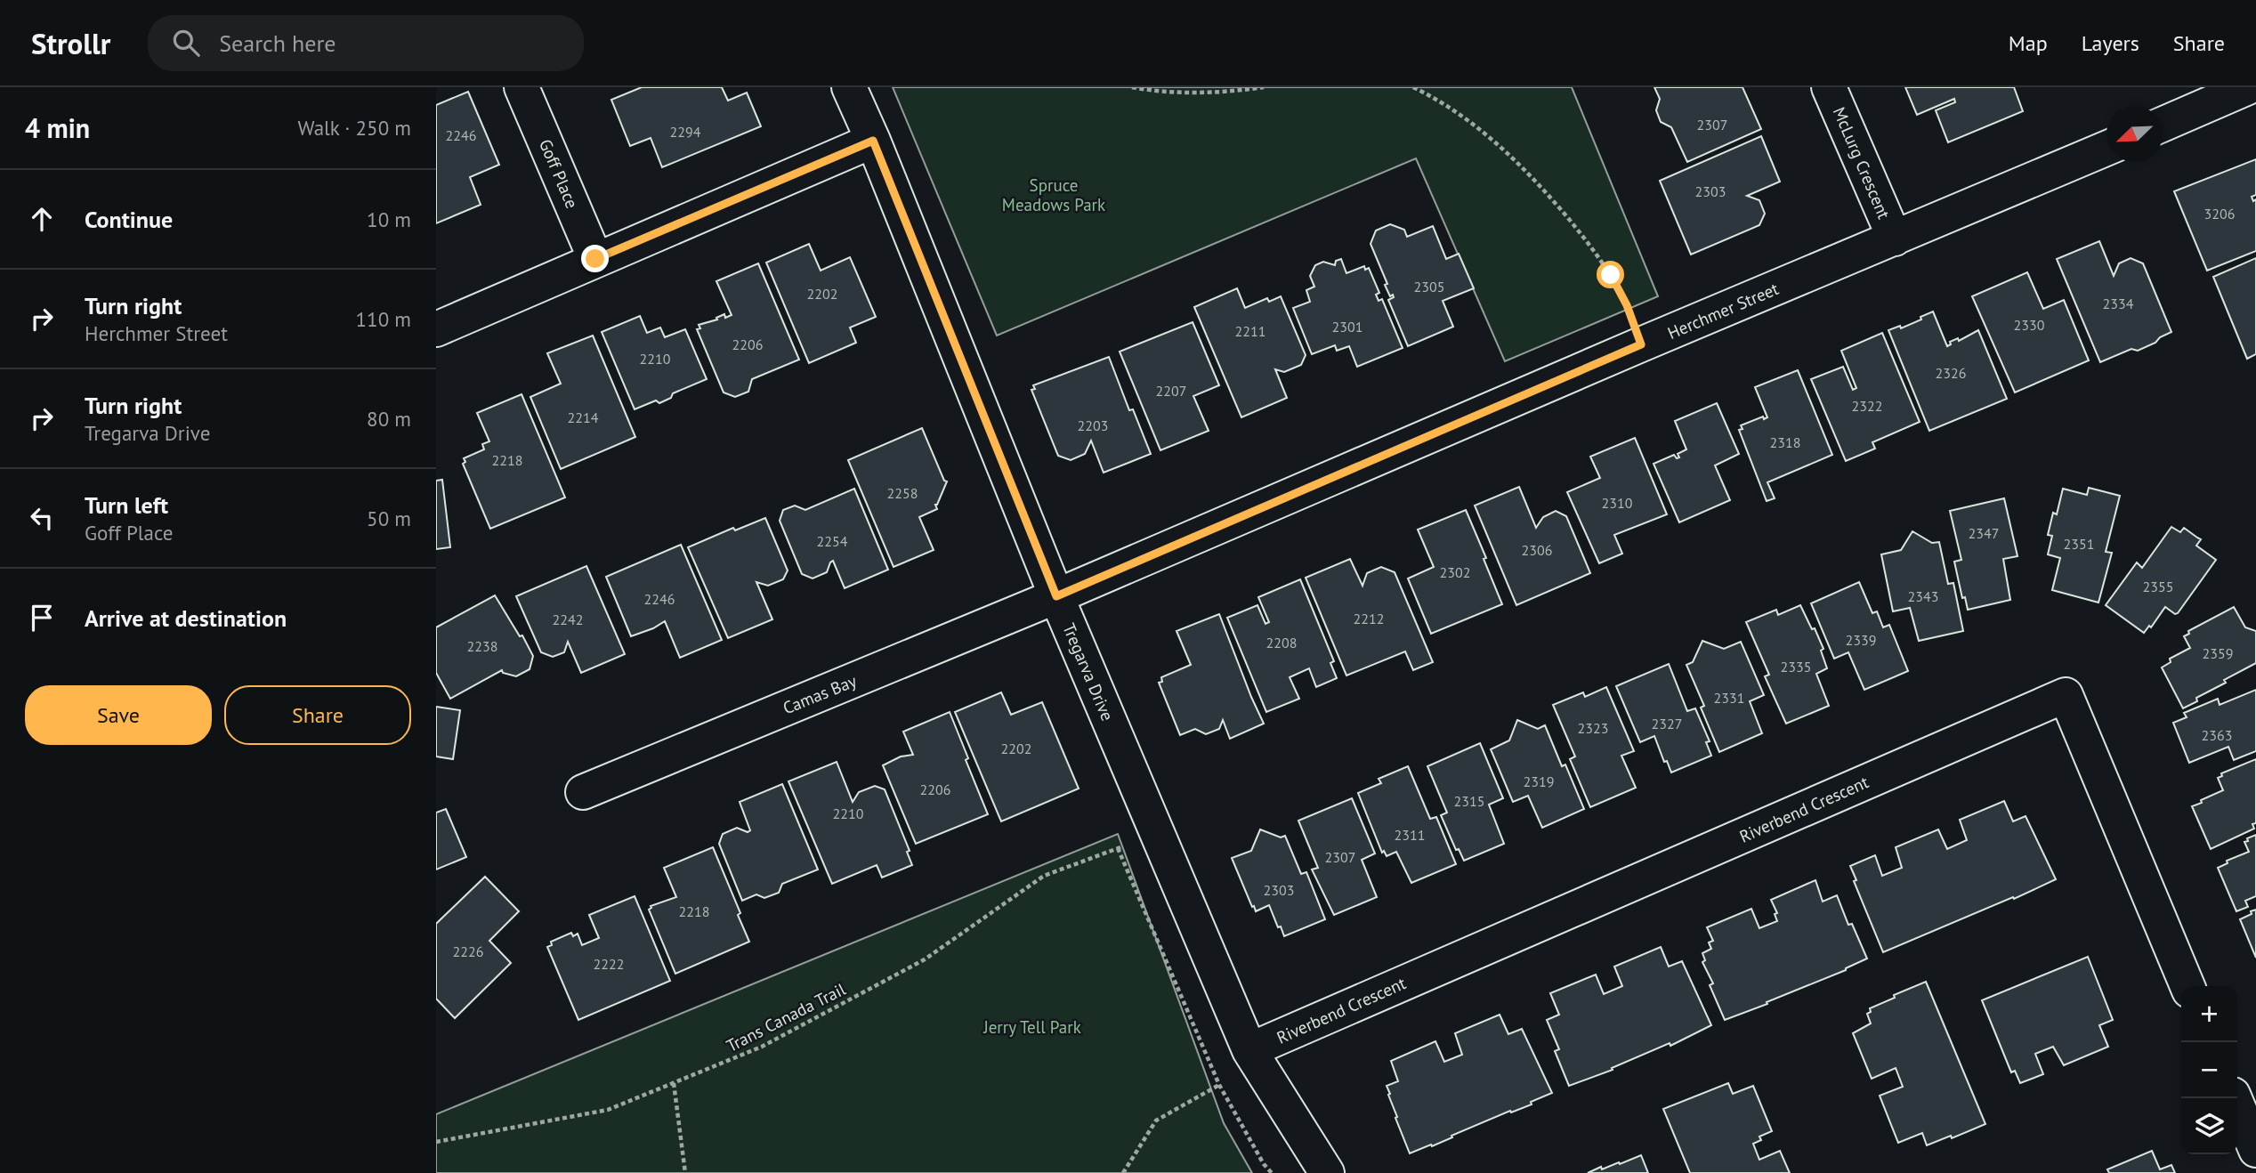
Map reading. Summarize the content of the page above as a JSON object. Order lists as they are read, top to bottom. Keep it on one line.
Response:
{"streets":{"street":["McLurg Crescent","Goff Place","Herchmer Street","Tregarva Drive","Camas Bay","Riverbend Crescent"],"path":["Trans Canada Trail"]},"crossings":[["McLurg Crescent","Herchmer Street"],["Herchmer Street","Tregarva Drive"],["Herchmer Street","Camas Bay"],["Tregarva Drive","Camas Bay"],["Tregarva Drive","Riverbend Crescent"]],"parks":["Spruce Meadows Park","Jerry Tell Park"],"house_numbers":["2307","2294","2246","2303","3206","2305","2202","2334","2330","2301","2211","2206","2210","2326","2207","2322","2214","2203","2318","2218","2258","2310","2347","2254","2351","2306","2302","2355","2343","2246","2212","2242","2339","2208","2238","2359","2335","2331","2327","2323","2363","2202","2319","2206","2315","2210","2311","2307","2303","2218","2226","2222"],"north":"bottom left","page":{"header":"Strollr","search":"Search here","nav":["Map","Layers","Share"],"heading":["4 min","Walk · 250 m"],"list":[["Continue","10 m"],["Turn right","Herchmer Street","110 m"],["Turn right","Tregarva Drive","80 m"],["Turn left","Goff Place","50 m"],"Arrive at destination"],"buttons":["Save","Share"],"map_buttons":["+","−"]}}
